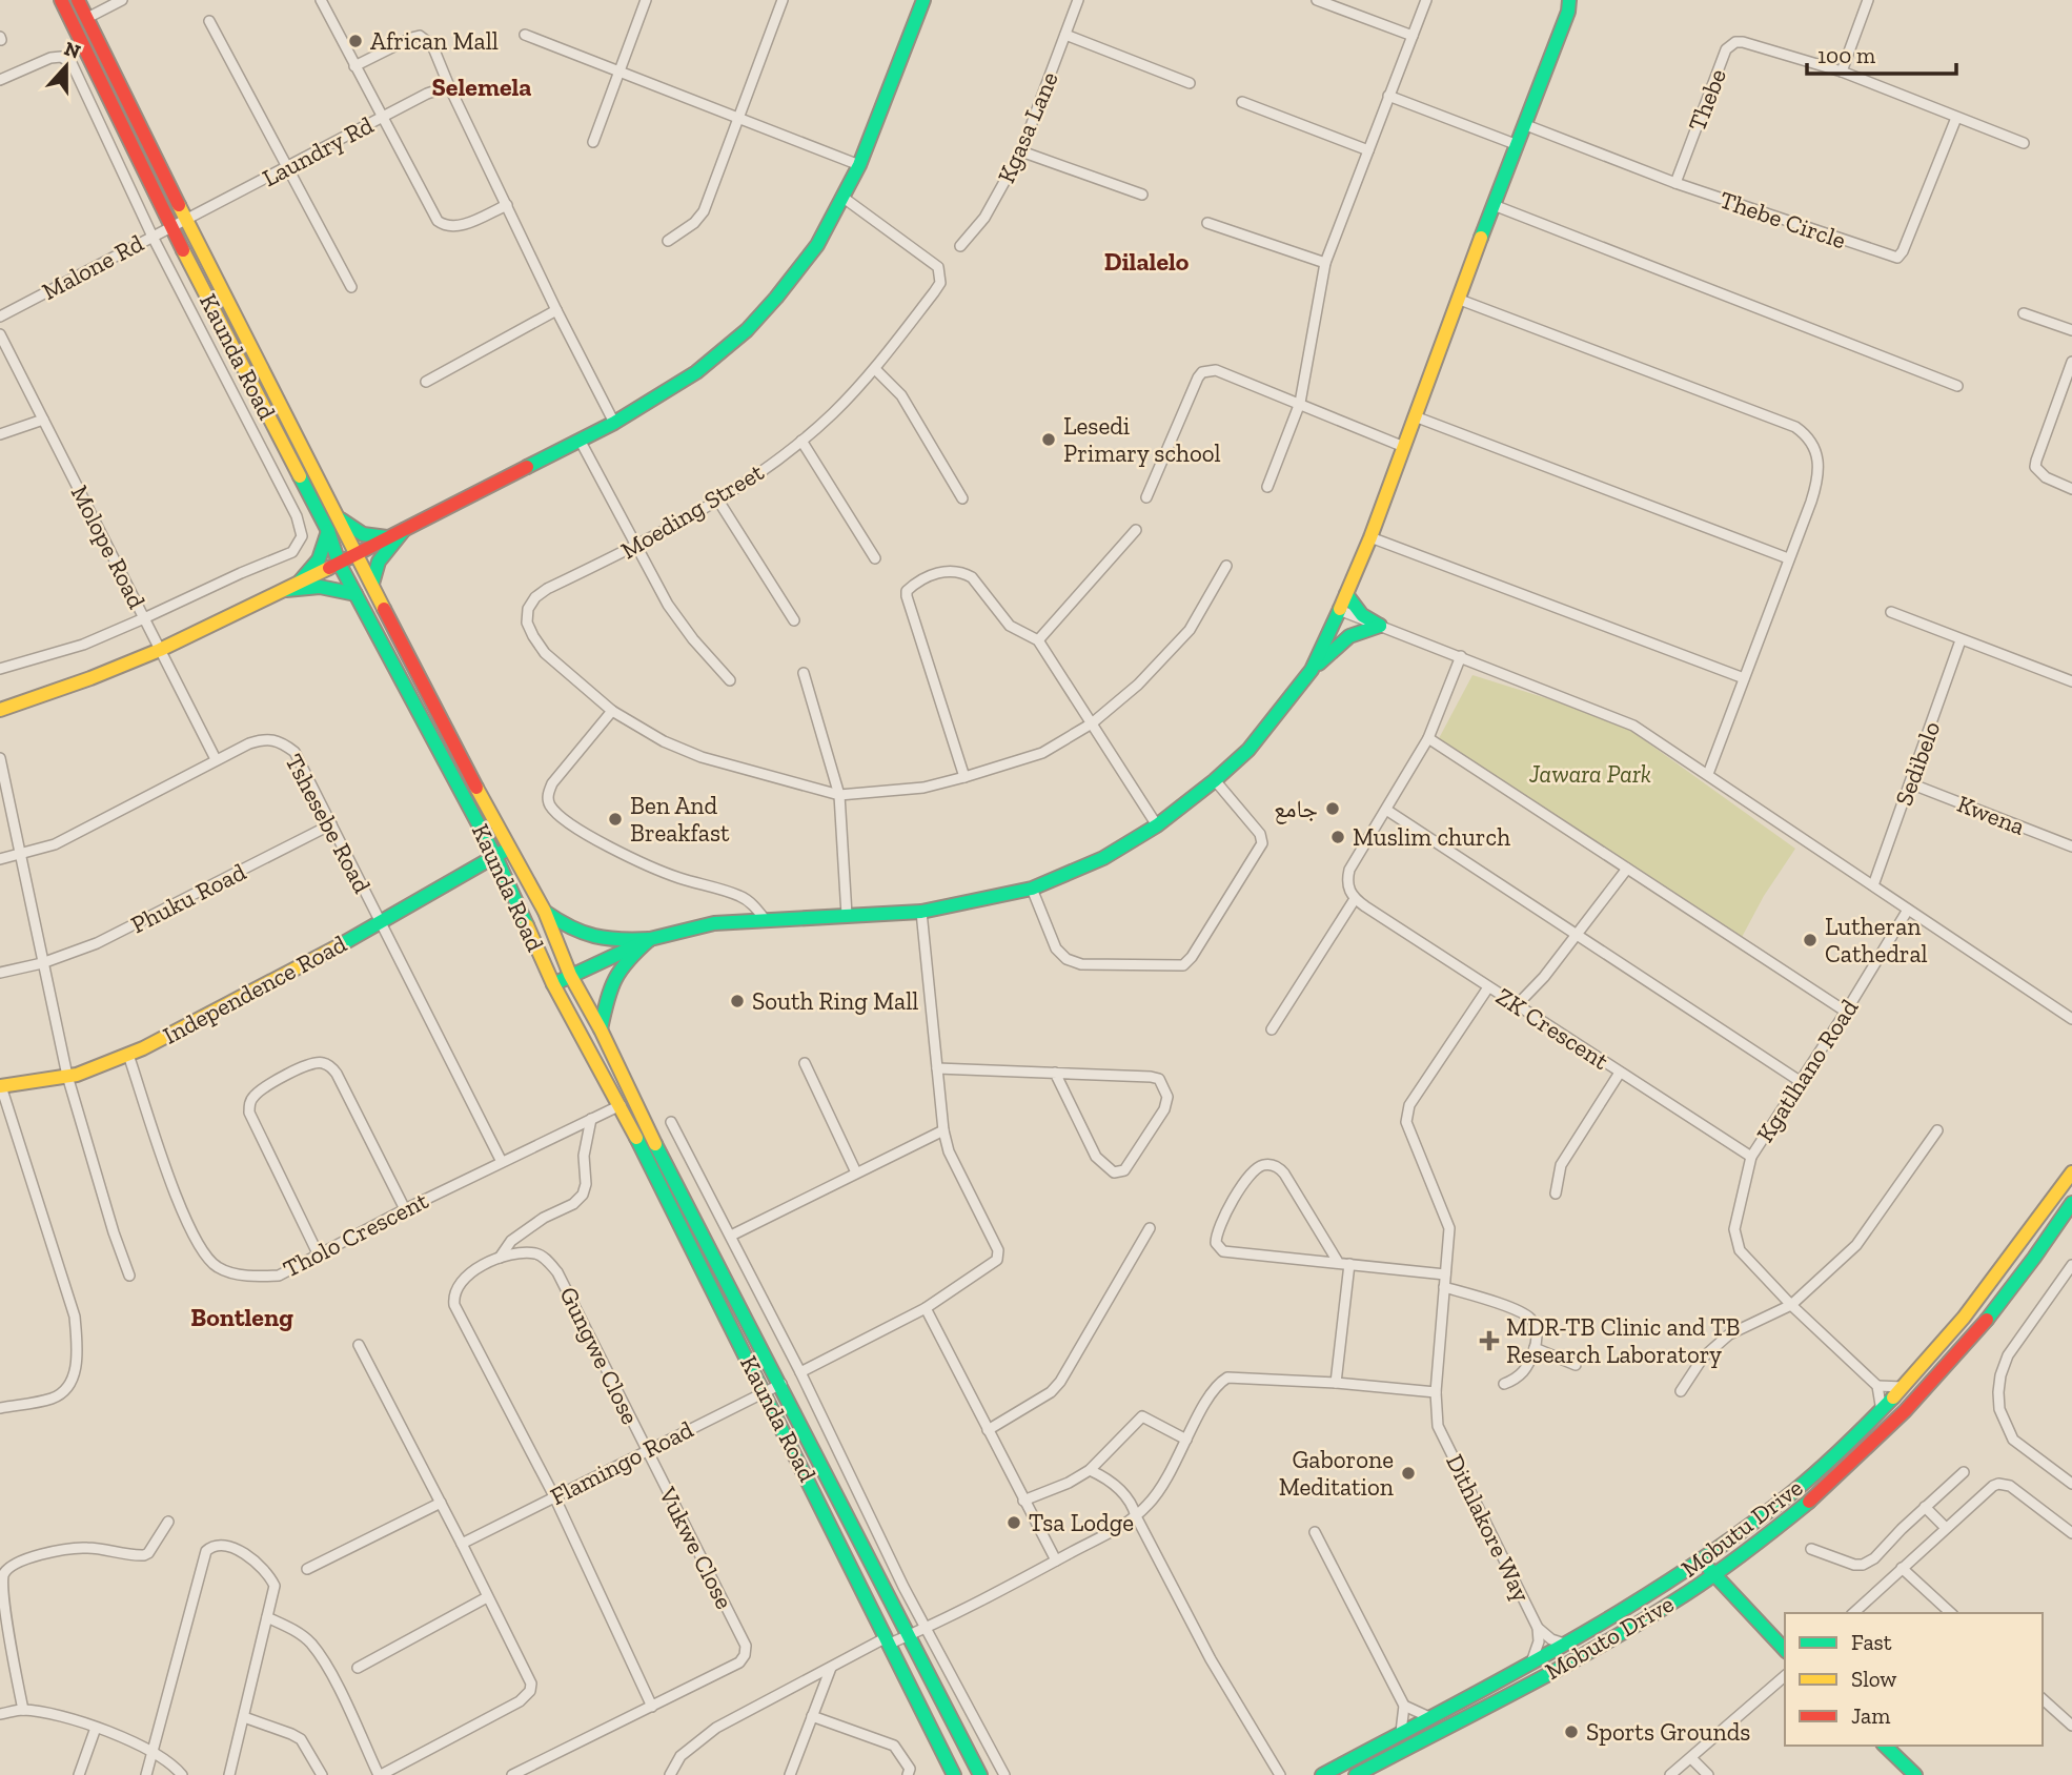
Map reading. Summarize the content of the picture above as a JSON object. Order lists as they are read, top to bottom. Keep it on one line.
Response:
{"streets":{"main road":["Kaunda Road","Independence Road","Mobutu Drive","Mobuto Drive"],"street":["Thebe","Kgasa Lane","Laundry Rd","Thebe Circle","Malone Rd","Moeding Street","Molope Road","Sedibelo","Kwena","Tshesebe Road","Phuku Road","ZK Crescent","Kgatlhano Road","Tholo Crescent","Gungwe Close","Flamingo Road","Dithlakore Way","Vukwe Close"]},"crossings":[["Thebe","Thebe Circle"],["Laundry Rd","Malone Rd"],["Laundry Rd","Kaunda Road"],["Malone Rd","Kaunda Road"],["Kaunda Road","Independence Road"],["Kaunda Road","Tholo Crescent"],["Kaunda Road","Flamingo Road"],["Molope Road","Tshesebe Road"],["Sedibelo","Kwena"],["Tshesebe Road","Phuku Road"],["Tshesebe Road","Independence Road"],["Tshesebe Road","Tholo Crescent"],["Independence Road","Tholo Crescent"],["ZK Crescent","Kgatlhano Road"],["ZK Crescent","Dithlakore Way"],["Gungwe Close","Flamingo Road"],["Gungwe Close","Vukwe Close"],["Flamingo Road","Vukwe Close"],["Dithlakore Way","Mobutu Drive"]],"districts":["Selemela","Dilalelo","Bontleng"],"parks":["Jawara Park"],"places":{"other":["African Mall","Lesedi Primary school","جامع","Ben And Breakfast","Muslim church","Lutheran Cathedral","South Ring Mall","Gaborone Meditation","Tsa Lodge","Sports Grounds"],"health":["MDR-TB Clinic and TB Research Laboratory"]},"legend":["Fast","Slow","Jam"],"scale_bar":"100 m","north":"top"}
